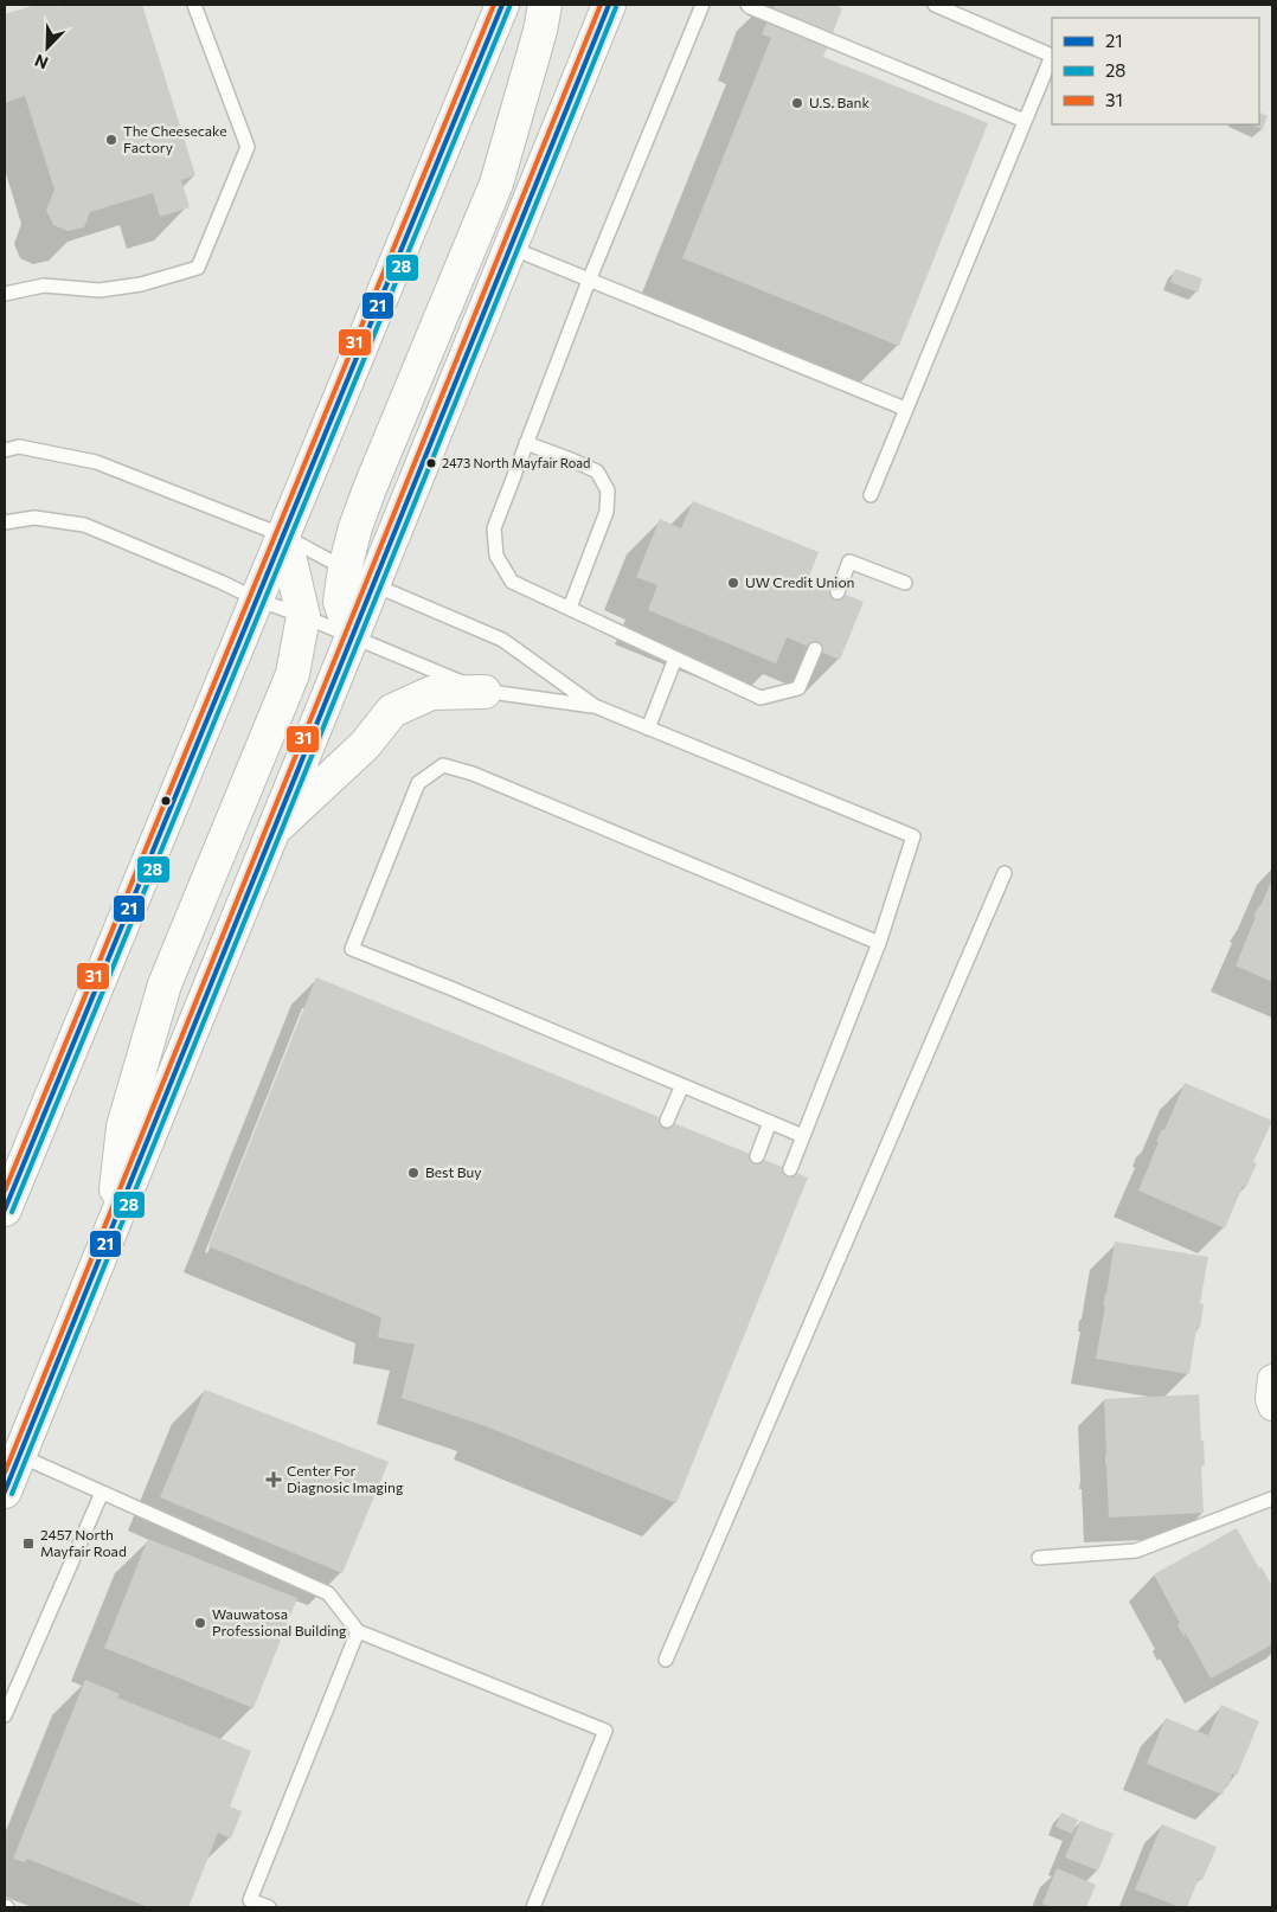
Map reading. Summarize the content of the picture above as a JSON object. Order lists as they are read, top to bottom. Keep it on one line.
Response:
{"places":{"other":["U.S. Bank","The Cheesecake Factory","2473 North Mayfair Road","UW Credit Union","Best Buy","Wauwatosa Professional Building"],"health":["Center For Diagnosic Imaging"],"transit":["2457 North Mayfair Road"]},"lines":["transit line 21","transit line 31","transit line 28"],"legend":["21","28","31"],"north":"bottom left"}
